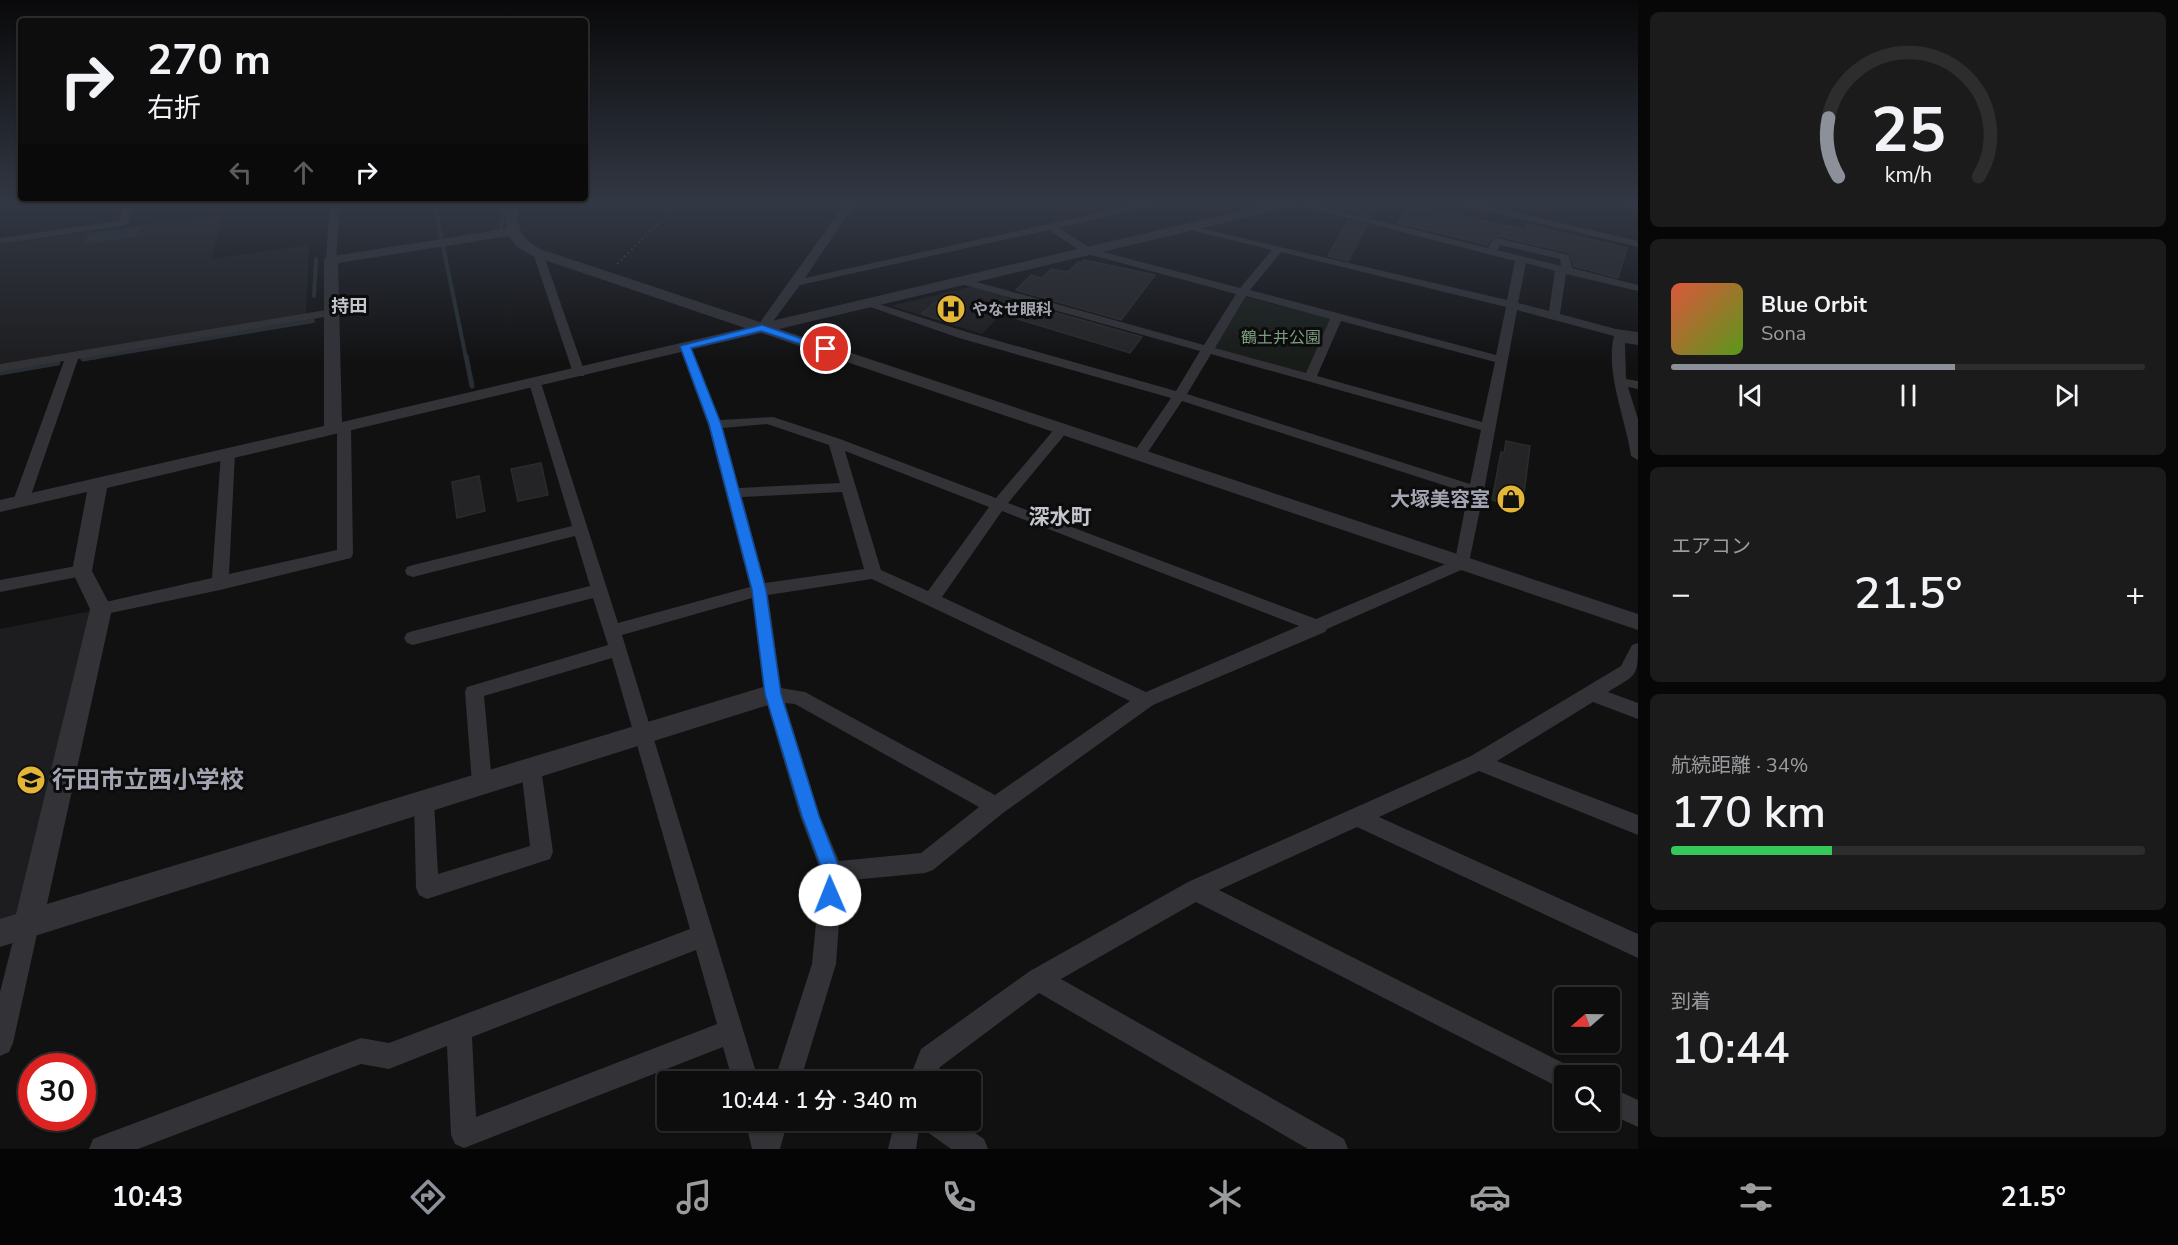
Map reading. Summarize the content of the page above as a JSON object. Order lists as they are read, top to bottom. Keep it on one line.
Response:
{"districts":["持田","深水町"],"parks":["鶴土井公園"],"places":{"hospital":["やなせ眼科"],"shop":["大塚美容室"],"school or university":["行田市立西小学校"]},"north":"left","page":{"turn":["270 m","右折"],"song":["Blue Orbit","Sona"],"tile":["エアコン",["航続距離 · 34%","170 km"],["到着","10:44"]],"heat":["−","21.5°","+"],"limit":"30","trip":"10:44 · 1 分 · 340 m","tabs":["10:43","21.5°"],"gauge":["25","km/h"]}}
